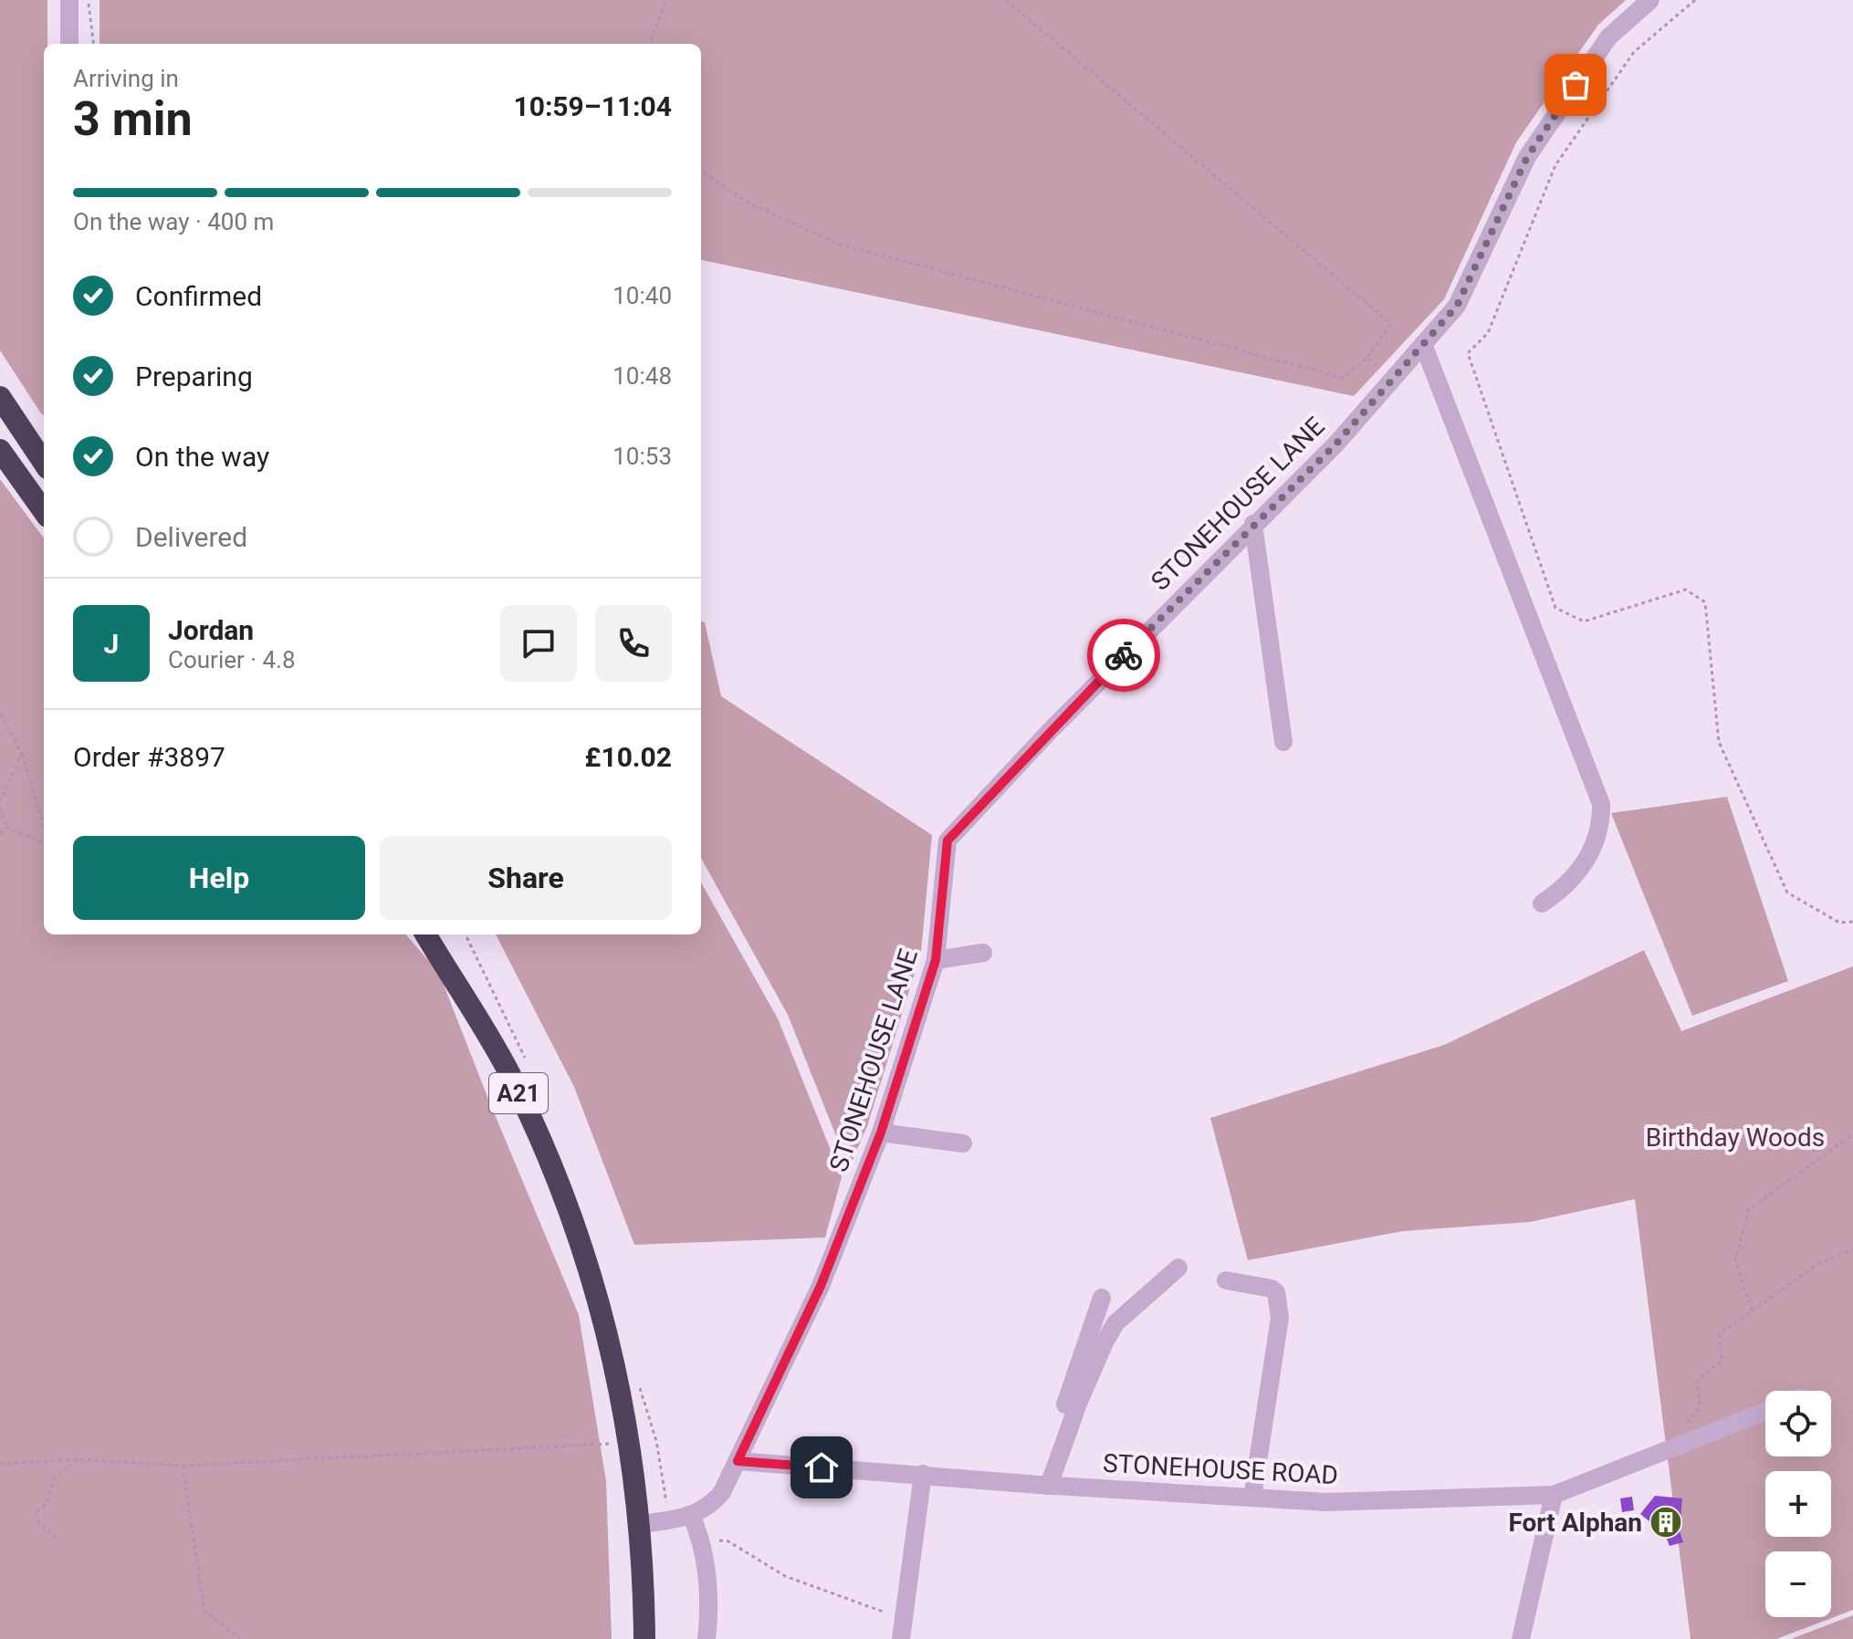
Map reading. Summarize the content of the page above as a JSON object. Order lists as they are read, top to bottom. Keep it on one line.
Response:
{"streets":{"highway":["A21"],"street":["STONEHOUSE LANE","STONEHOUSE ROAD"]},"crossings":[["STONEHOUSE LANE","A21"],["STONEHOUSE LANE","STONEHOUSE ROAD"]],"parks":["Birthday Woods"],"places":{"building":["Fort Alphan"]},"page":{"heading":["3 min","Arriving in","10:59–11:04"],"panel":["Jordan","Courier · 4.8","Order #3897","£10.02"],"bar":"On the way · 400 m","list":[["Confirmed","10:40"],["Preparing","10:48"],["On the way","10:53"],"Delivered"],"round":"J","buttons":["Help","Share"],"map_buttons":["+","−"]}}
